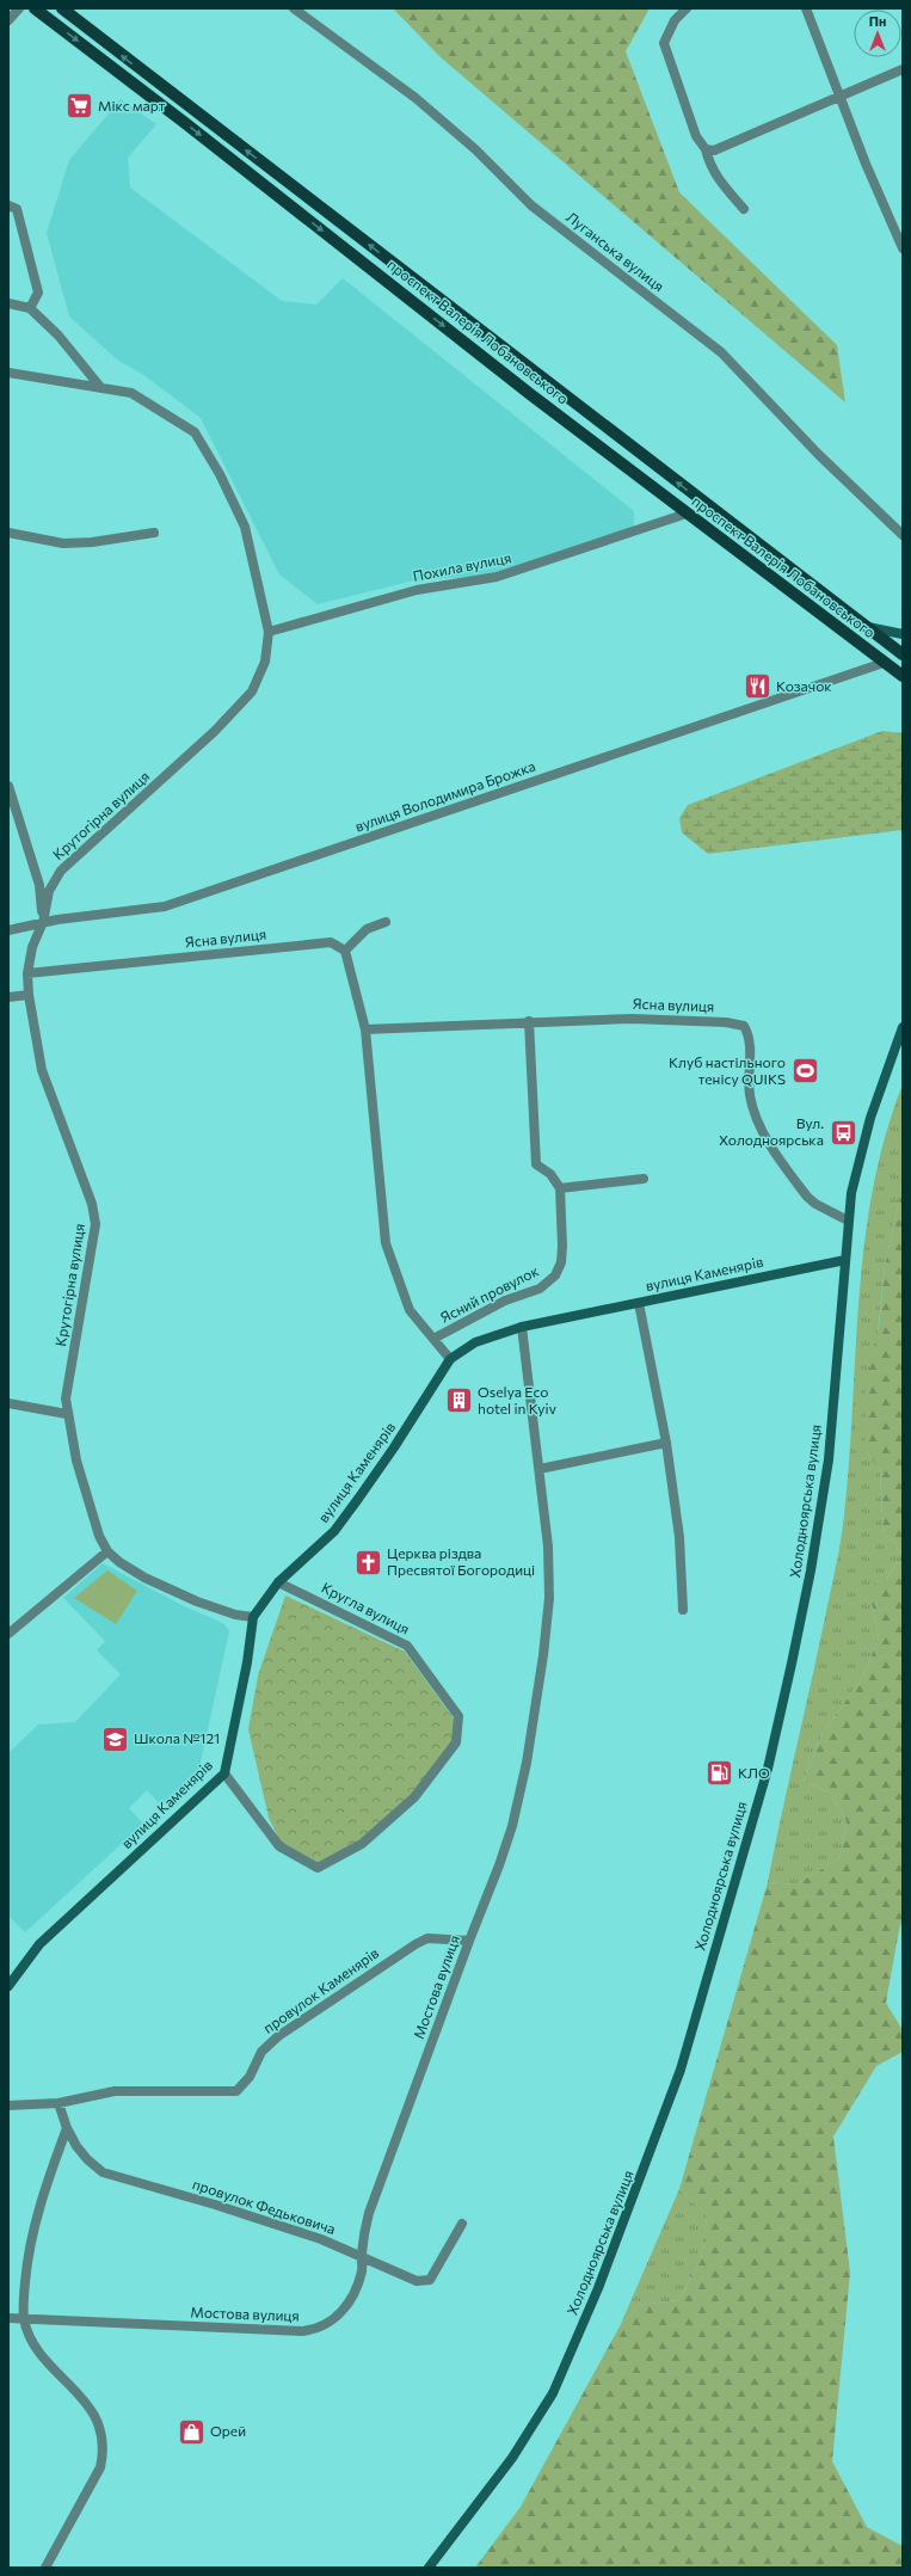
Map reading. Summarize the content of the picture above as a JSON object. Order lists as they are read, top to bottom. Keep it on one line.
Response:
{"streets":{"main road":["проспект Валерія Лобановського","вулиця Каменярів","Холодноярська вулиця"],"street":["Луганська вулиця","Похила вулиця","вулиця Володимира Брожка","Крутогірна вулиця","Ясна вулиця","Ясний провулок","Кругла вулиця","Мостова вулиця","провулок Каменярів","провулок Федьковича"]},"crossings":[["проспект Валерія Лобановського","Похила вулиця"],["проспект Валерія Лобановського","вулиця Володимира Брожка"],["Похила вулиця","Крутогірна вулиця"],["вулиця Володимира Брожка","Крутогірна вулиця"],["Крутогірна вулиця","Ясна вулиця"],["Крутогірна вулиця","вулиця Каменярів"],["Ясна вулиця","Холодноярська вулиця"],["вулиця Каменярів","Холодноярська вулиця"],["вулиця Каменярів","Кругла вулиця"],["вулиця Каменярів","Мостова вулиця"],["Мостова вулиця","провулок Каменярів"],["Мостова вулиця","провулок Федьковича"],["провулок Каменярів","провулок Федьковича"]],"places":{"supermarket":["Мікс март"],"restaurant":["Козачок"],"sports":["Клуб настільного тенісу QUIKS"],"bus stop":["Вул. Холодноярська"],"building":["Oselya Eco hotel in Kyiv"],"church":["Церква різдва Пресвятої Богородиці"],"school or university":["Школа №121"],"fuel station":["КЛО"],"shop":["Орей"]},"north":"top"}
